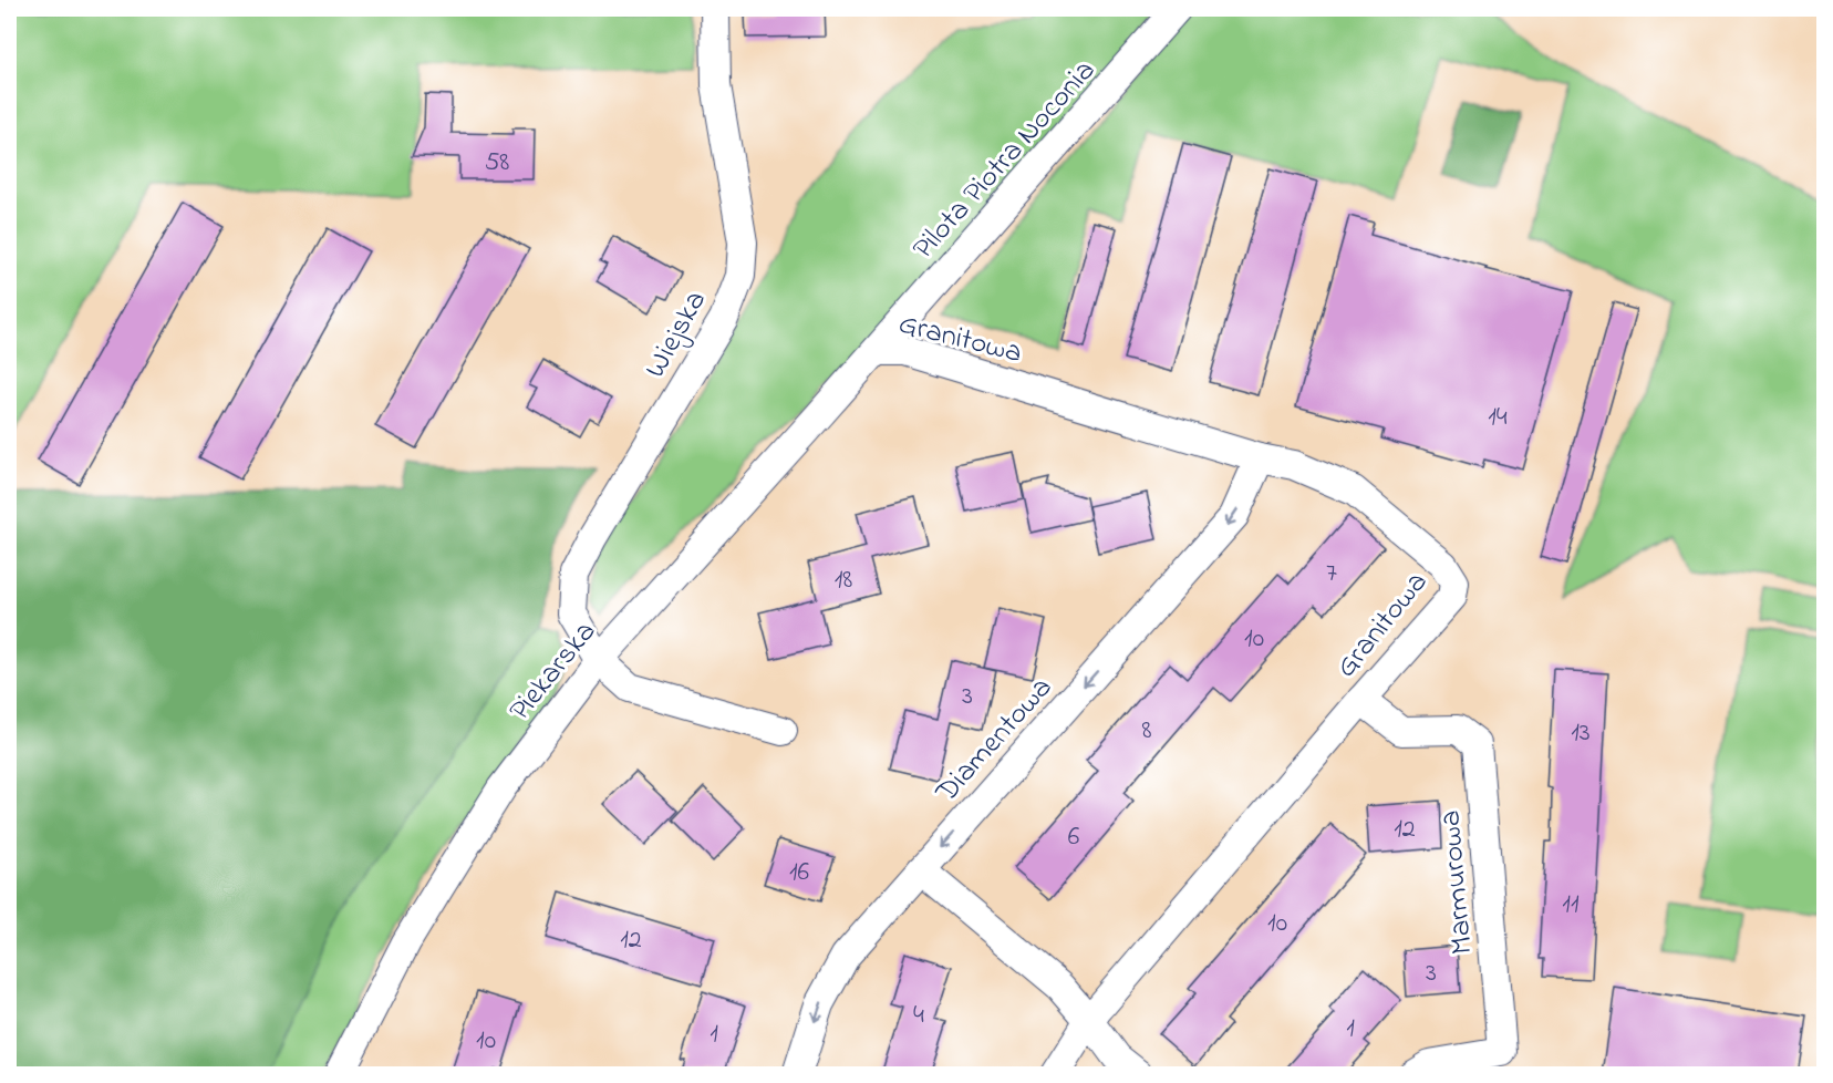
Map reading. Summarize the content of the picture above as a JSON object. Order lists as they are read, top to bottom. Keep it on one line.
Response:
{"streets":{"street":["Pilota Piotra Noconia","Wiejska","Granitowa","Piekarska","Diamentowa","Marmurowa"]},"crossings":[["Pilota Piotra Noconia","Granitowa"],["Pilota Piotra Noconia","Piekarska"],["Wiejska","Piekarska"],["Granitowa","Piekarska"],["Granitowa","Diamentowa"],["Granitowa","Marmurowa"]],"one_way":["Diamentowa"],"house_numbers":["58","14","7","18","10","3","8","13","12","6","16","11","10","12","3","4","1","1","10"]}
